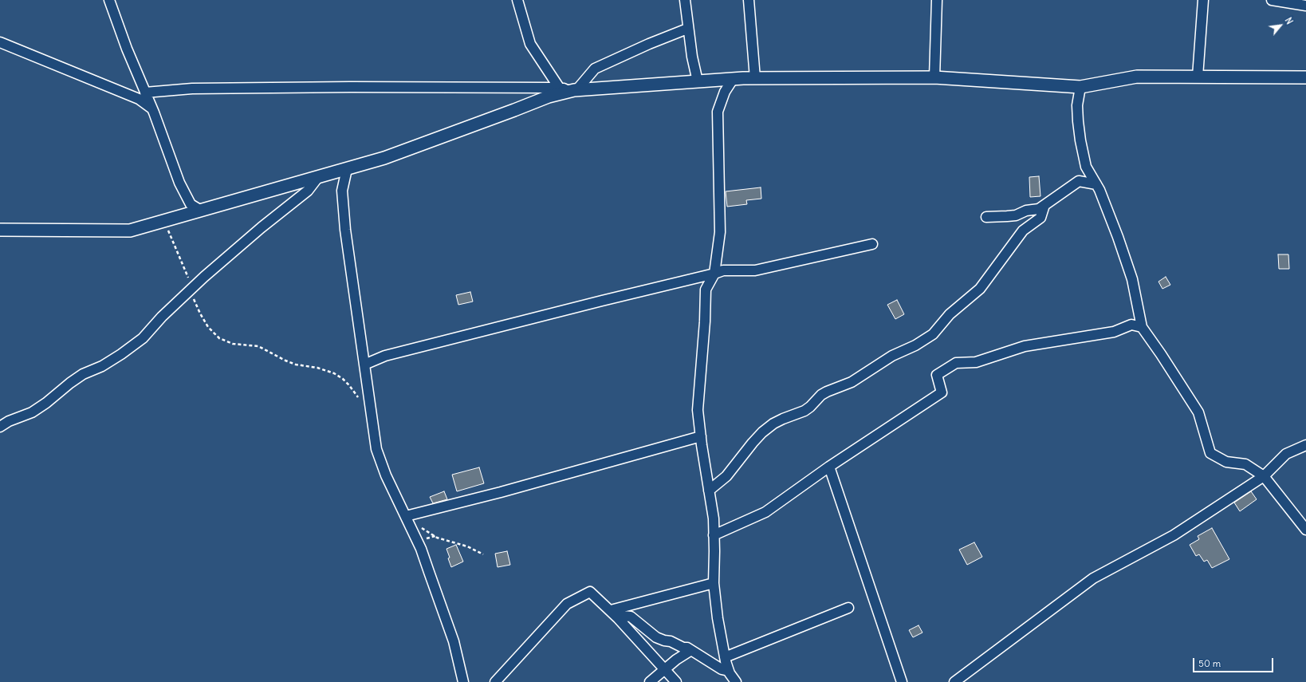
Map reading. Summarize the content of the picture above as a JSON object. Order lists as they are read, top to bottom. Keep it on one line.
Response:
{"scale_bar":"50 m","north":"top right"}
